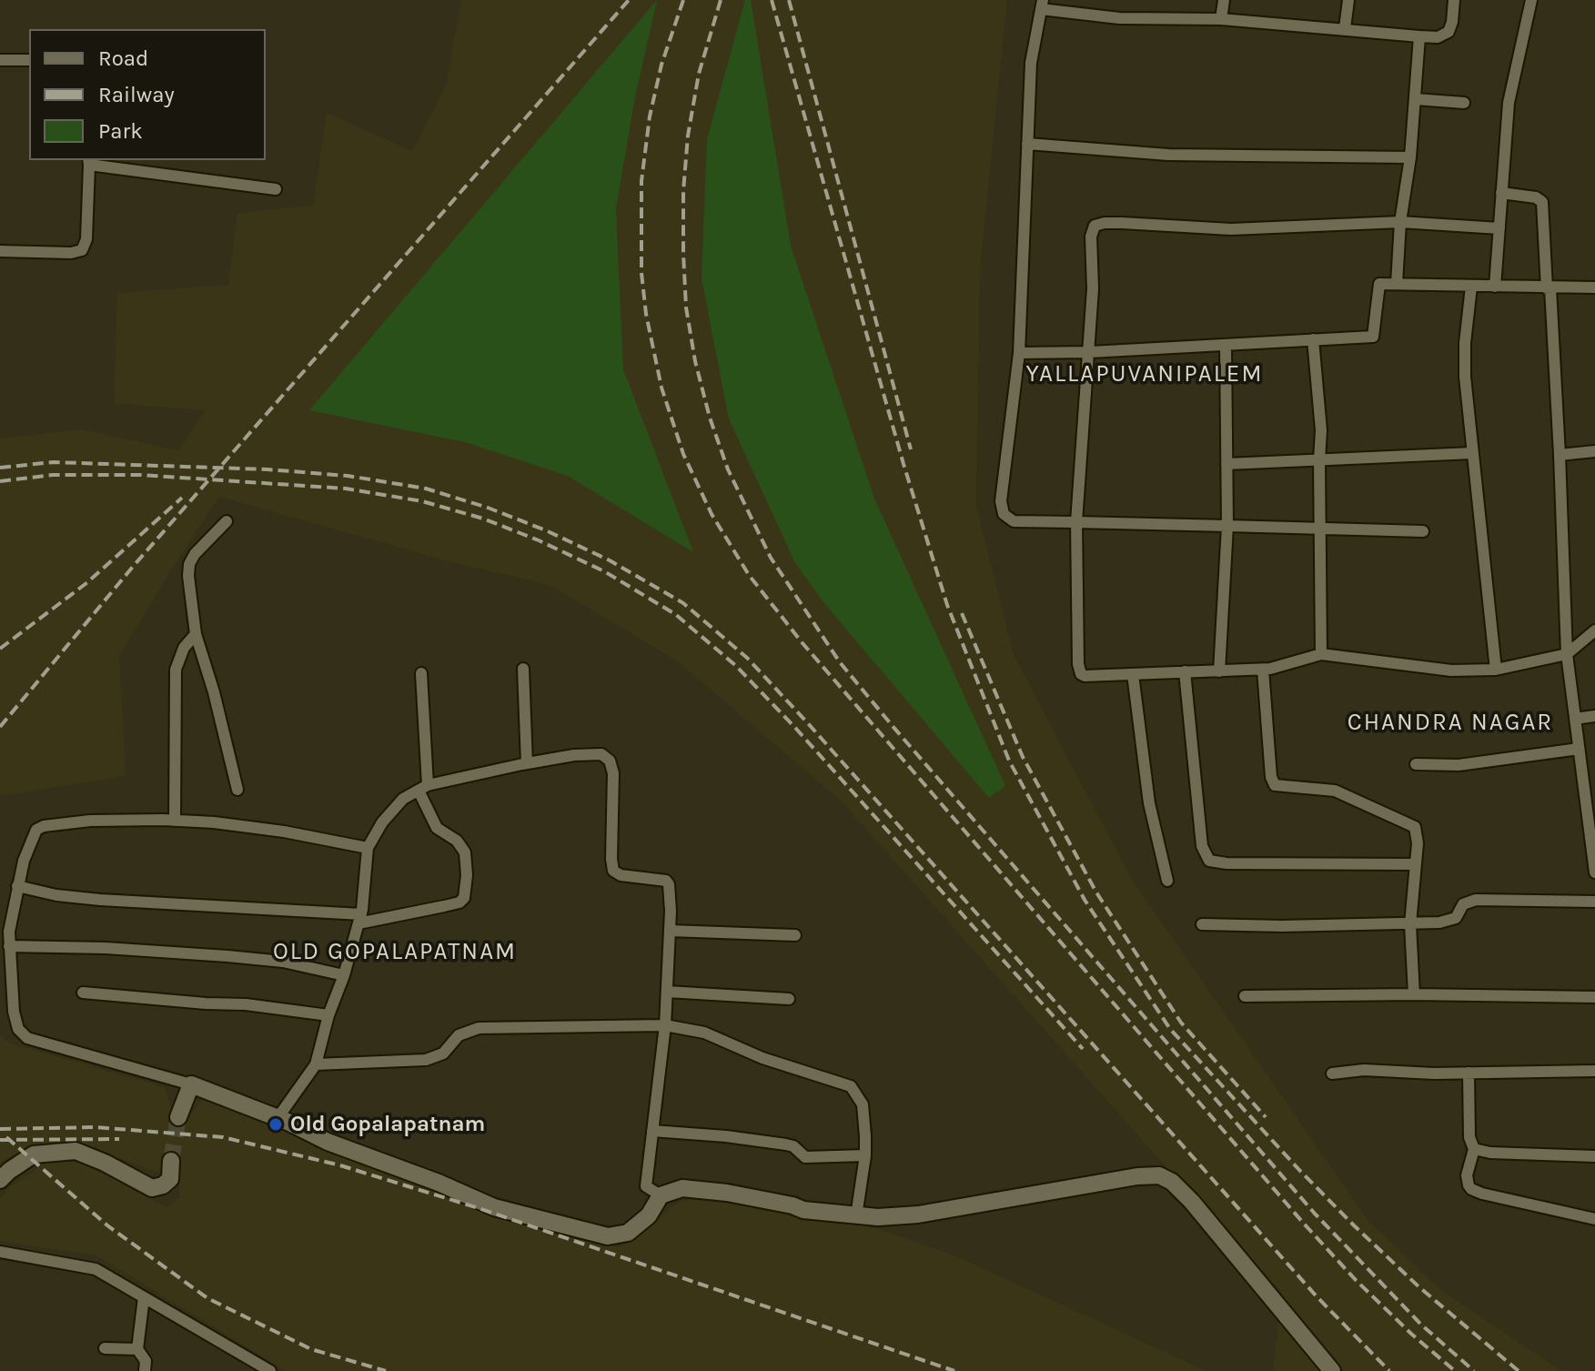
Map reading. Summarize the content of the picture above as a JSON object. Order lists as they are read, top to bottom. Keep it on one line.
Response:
{"districts":["YALLAPUVANIPALEM","CHANDRA NAGAR","OLD GOPALAPATNAM"],"places":["Old Gopalapatnam"],"legend":["Road","Railway","Park"]}
